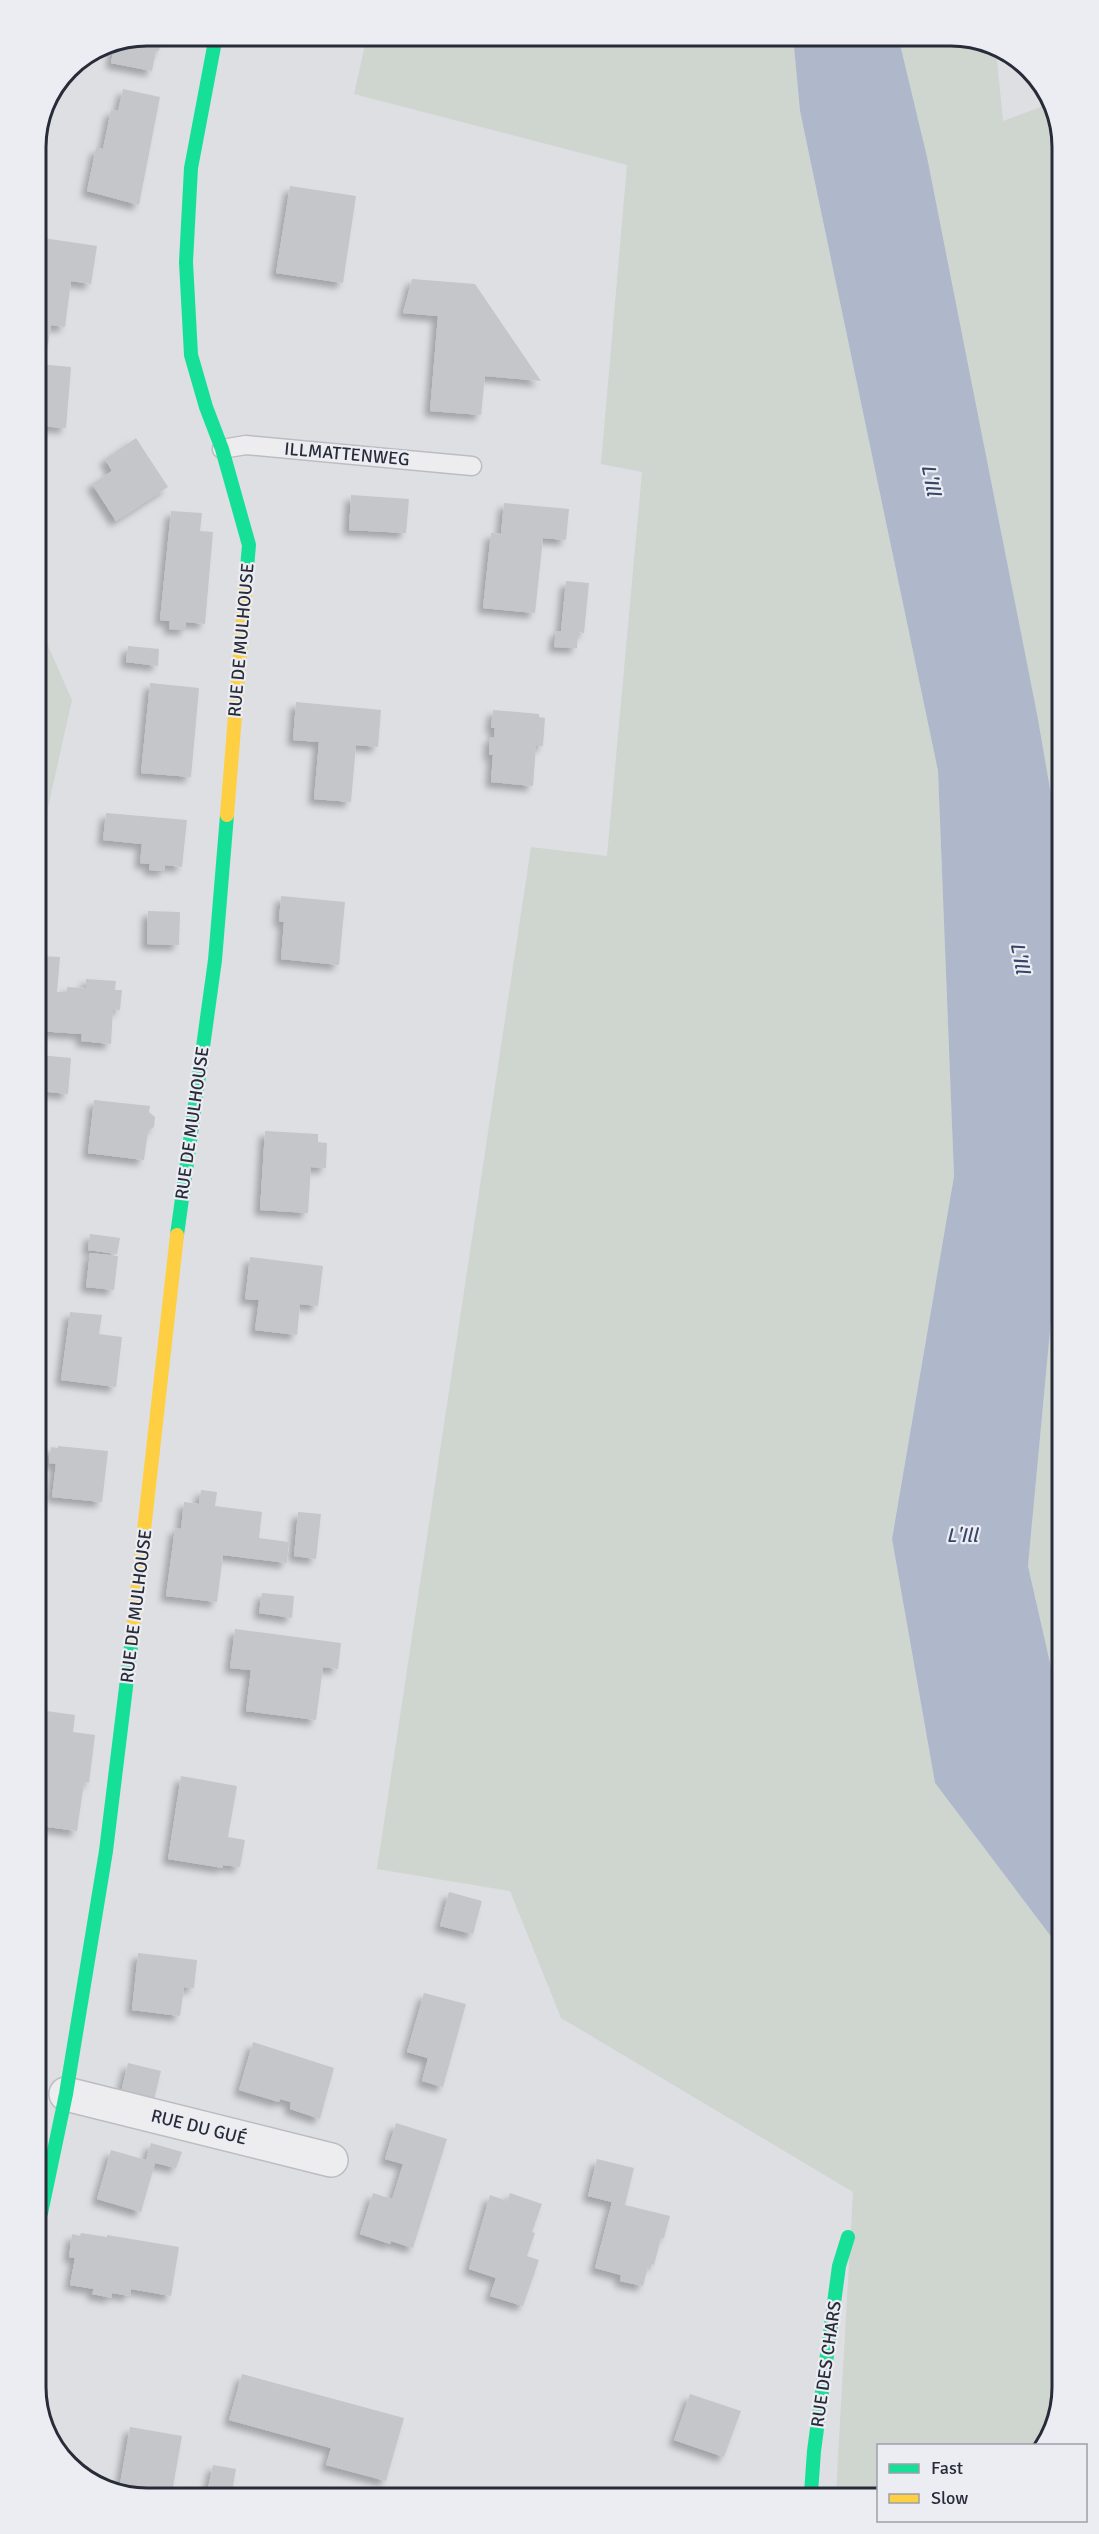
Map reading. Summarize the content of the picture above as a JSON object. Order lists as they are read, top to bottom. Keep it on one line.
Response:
{"streets":{"street":["RUE DE MULHOUSE","RUE DU GUÉ","RUE DES CHARS"],"lane":["ILLMATTENWEG"]},"crossings":[["ILLMATTENWEG","RUE DE MULHOUSE"],["RUE DE MULHOUSE","RUE DU GUÉ"]],"water":["L'Ill"],"legend":["Fast","Slow"]}
